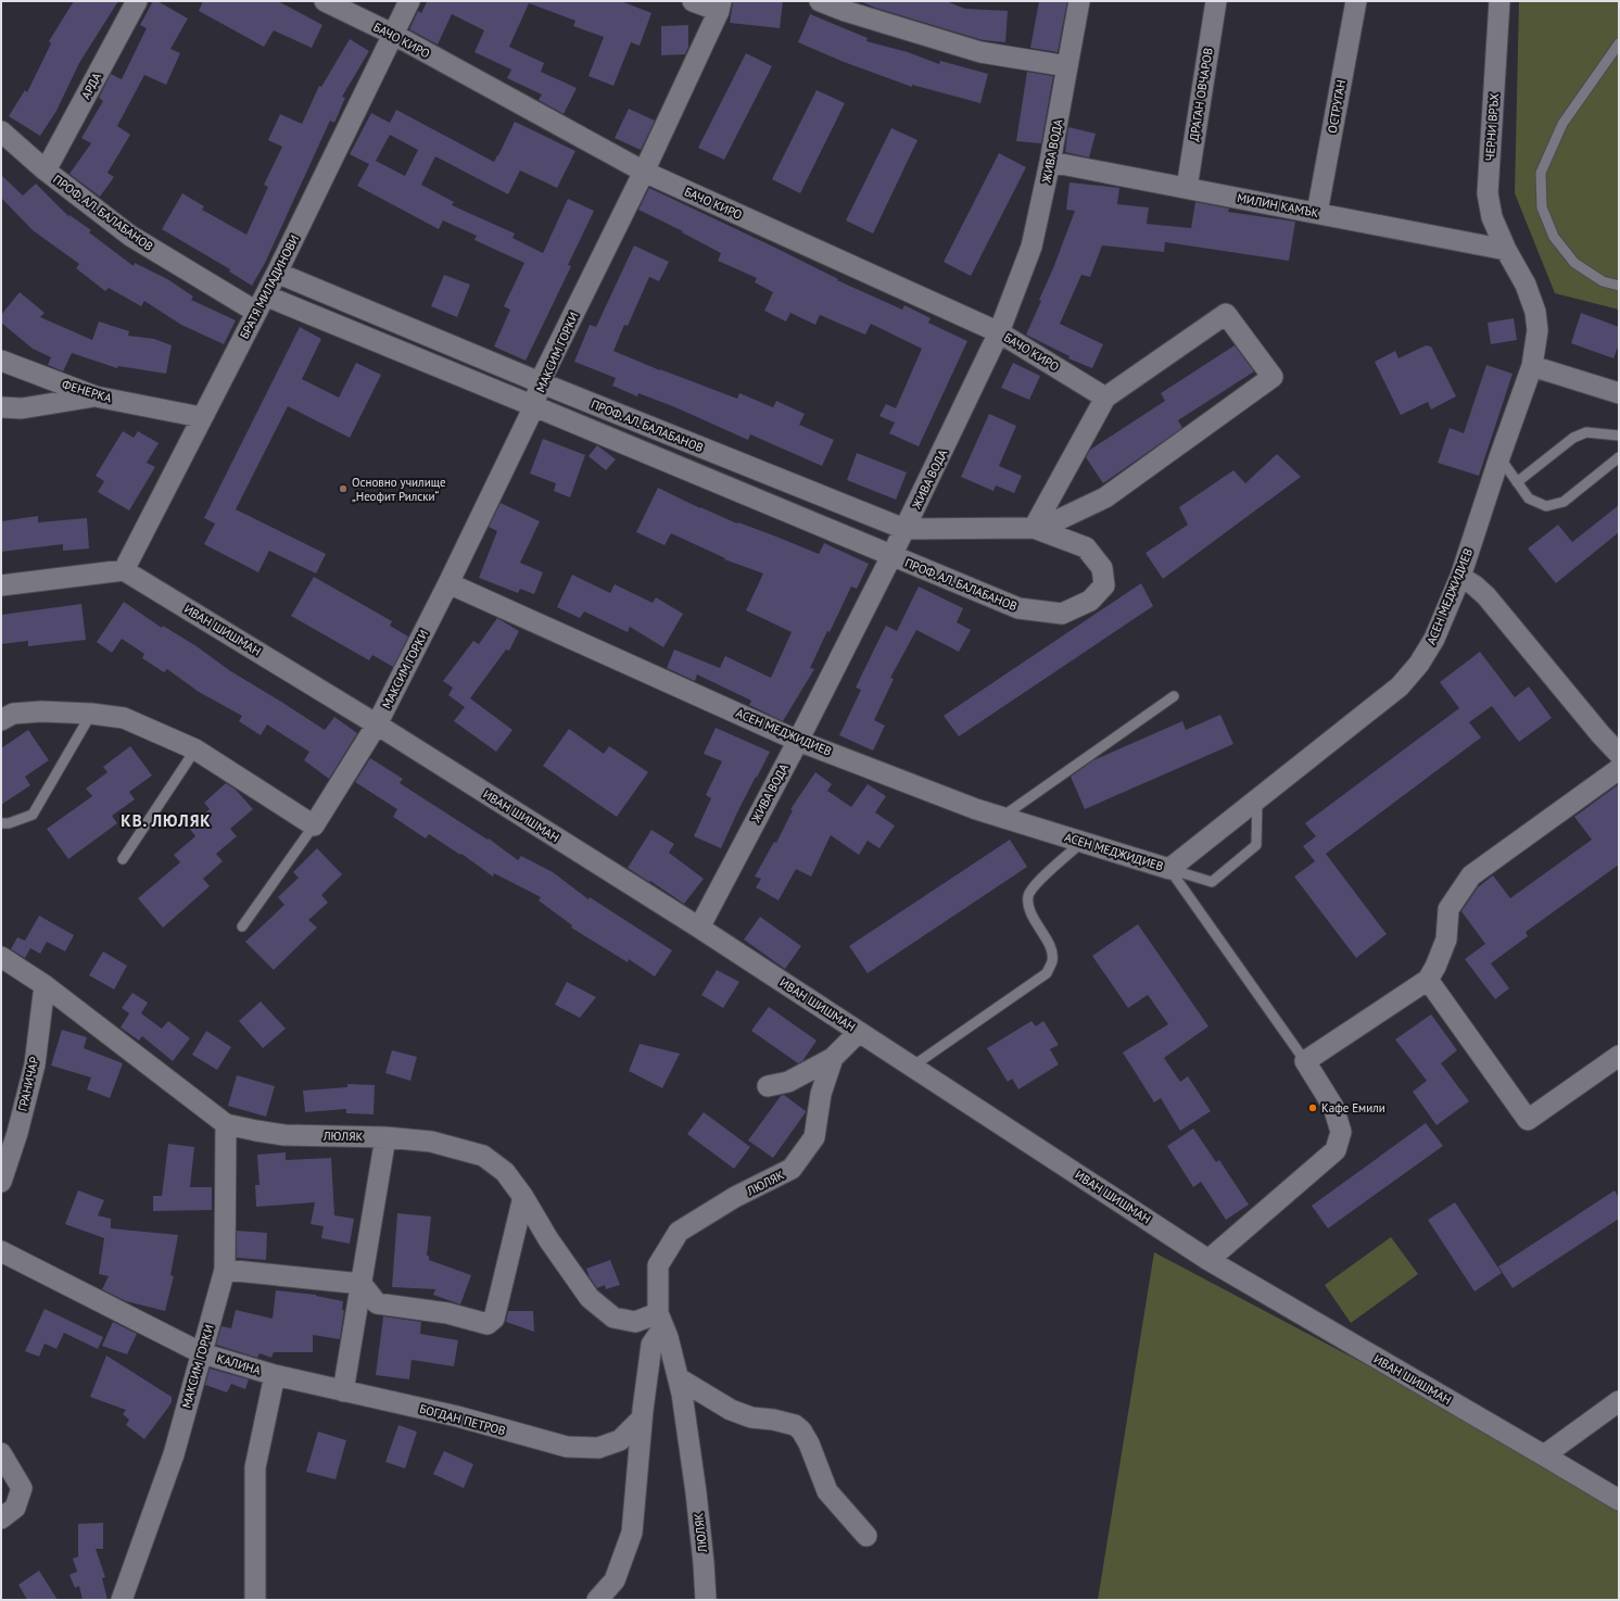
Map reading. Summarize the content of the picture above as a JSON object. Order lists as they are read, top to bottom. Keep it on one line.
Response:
{"streets":{"street":["БАЧО КИРО","АРДА","ДРАГАН ОВЧАРОВ","ОСТРУГАН","ЧЕРНИ ВРЪХ","ЖИВА ВОДА","МИЛИН КАМЪК","ПРОФ. АЛ. БАЛАБАНОВ","БРАТЯ МИЛАДИНОВИ","МАКСИМ ГОРКИ","ФЕНЕРКА","АСЕН МЕДЖИДИЕВ","ИВАН ШИШМАН","ГРАНИЧАР","ЛЮЛЯК","КАЛИНА","БОГДАН ПЕТРОВ"]},"crossings":[["БАЧО КИРО","ЖИВА ВОДА"],["БАЧО КИРО","БРАТЯ МИЛАДИНОВИ"],["БАЧО КИРО","МАКСИМ ГОРКИ"],["АРДА","ПРОФ. АЛ. БАЛАБАНОВ"],["ДРАГАН ОВЧАРОВ","МИЛИН КАМЪК"],["ОСТРУГАН","МИЛИН КАМЪК"],["ЧЕРНИ ВРЪХ","МИЛИН КАМЪК"],["ЧЕРНИ ВРЪХ","АСЕН МЕДЖИДИЕВ"],["ЖИВА ВОДА","МИЛИН КАМЪК"],["ЖИВА ВОДА","ПРОФ. АЛ. БАЛАБАНОВ"],["ЖИВА ВОДА","АСЕН МЕДЖИДИЕВ"],["ЖИВА ВОДА","ИВАН ШИШМАН"],["МИЛИН КАМЪК","АСЕН МЕДЖИДИЕВ"],["ПРОФ. АЛ. БАЛАБАНОВ","БРАТЯ МИЛАДИНОВИ"],["ПРОФ. АЛ. БАЛАБАНОВ","МАКСИМ ГОРКИ"],["БРАТЯ МИЛАДИНОВИ","ФЕНЕРКА"],["БРАТЯ МИЛАДИНОВИ","ИВАН ШИШМАН"],["МАКСИМ ГОРКИ","АСЕН МЕДЖИДИЕВ"],["МАКСИМ ГОРКИ","ИВАН ШИШМАН"],["МАКСИМ ГОРКИ","ЛЮЛЯК"],["МАКСИМ ГОРКИ","КАЛИНА"],["ИВАН ШИШМАН","ЛЮЛЯК"],["ГРАНИЧАР","ЛЮЛЯК"],["КАЛИНА","БОГДАН ПЕТРОВ"]],"districts":["КВ. ЛЮЛЯК"],"places":["Основно училище „Неофит Рилски“","Кафе Емили"]}
